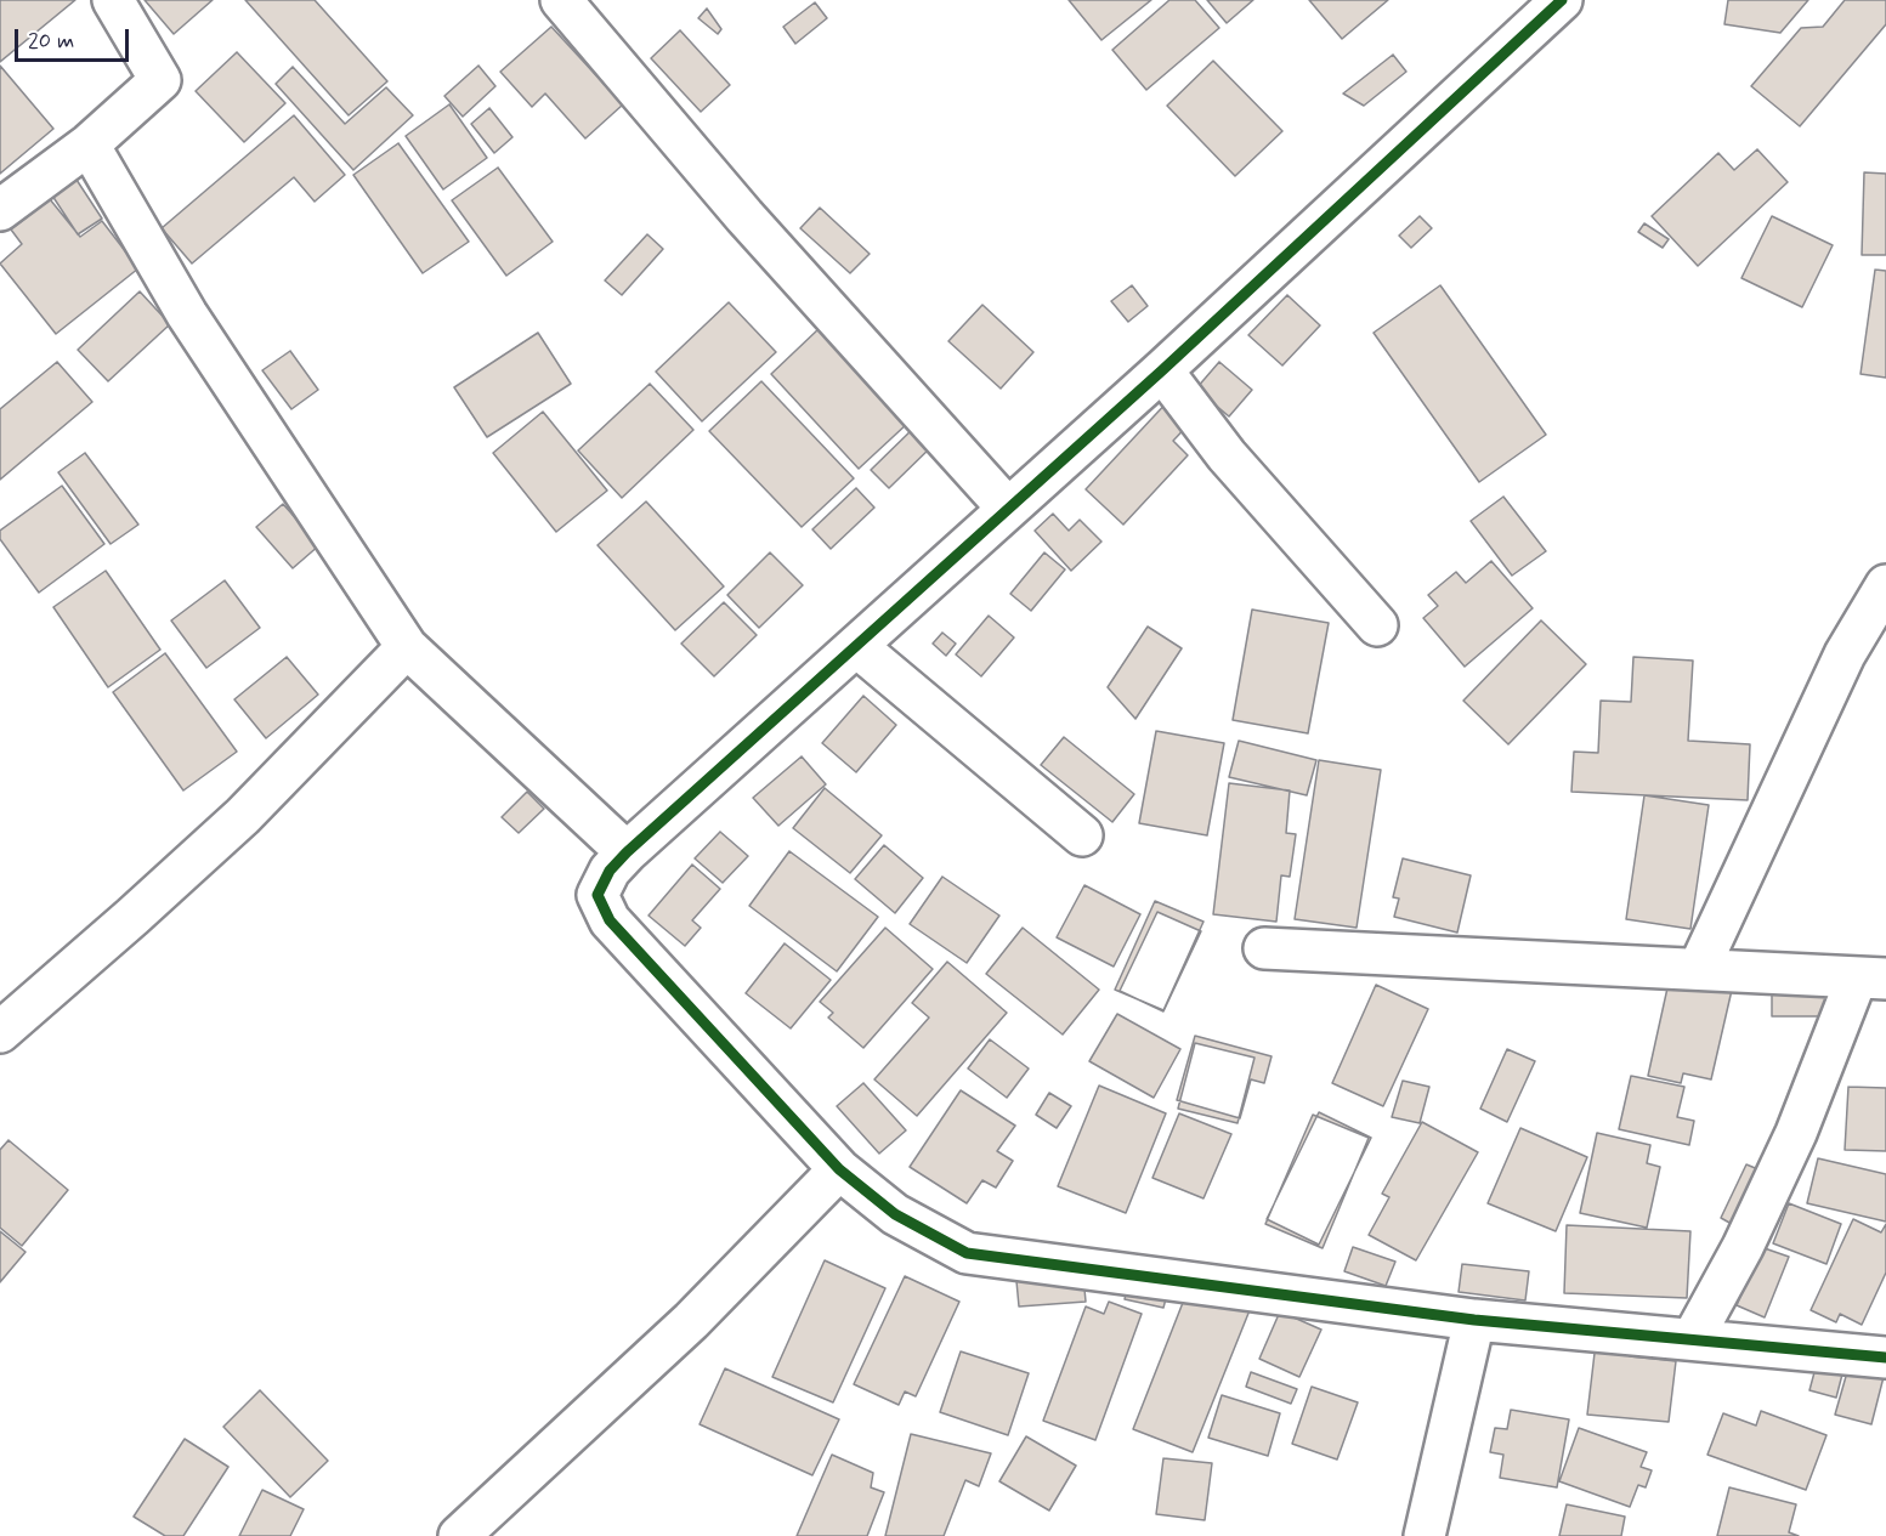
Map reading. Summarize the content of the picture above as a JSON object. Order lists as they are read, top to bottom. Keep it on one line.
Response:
{"scale_bar":"20 m"}
